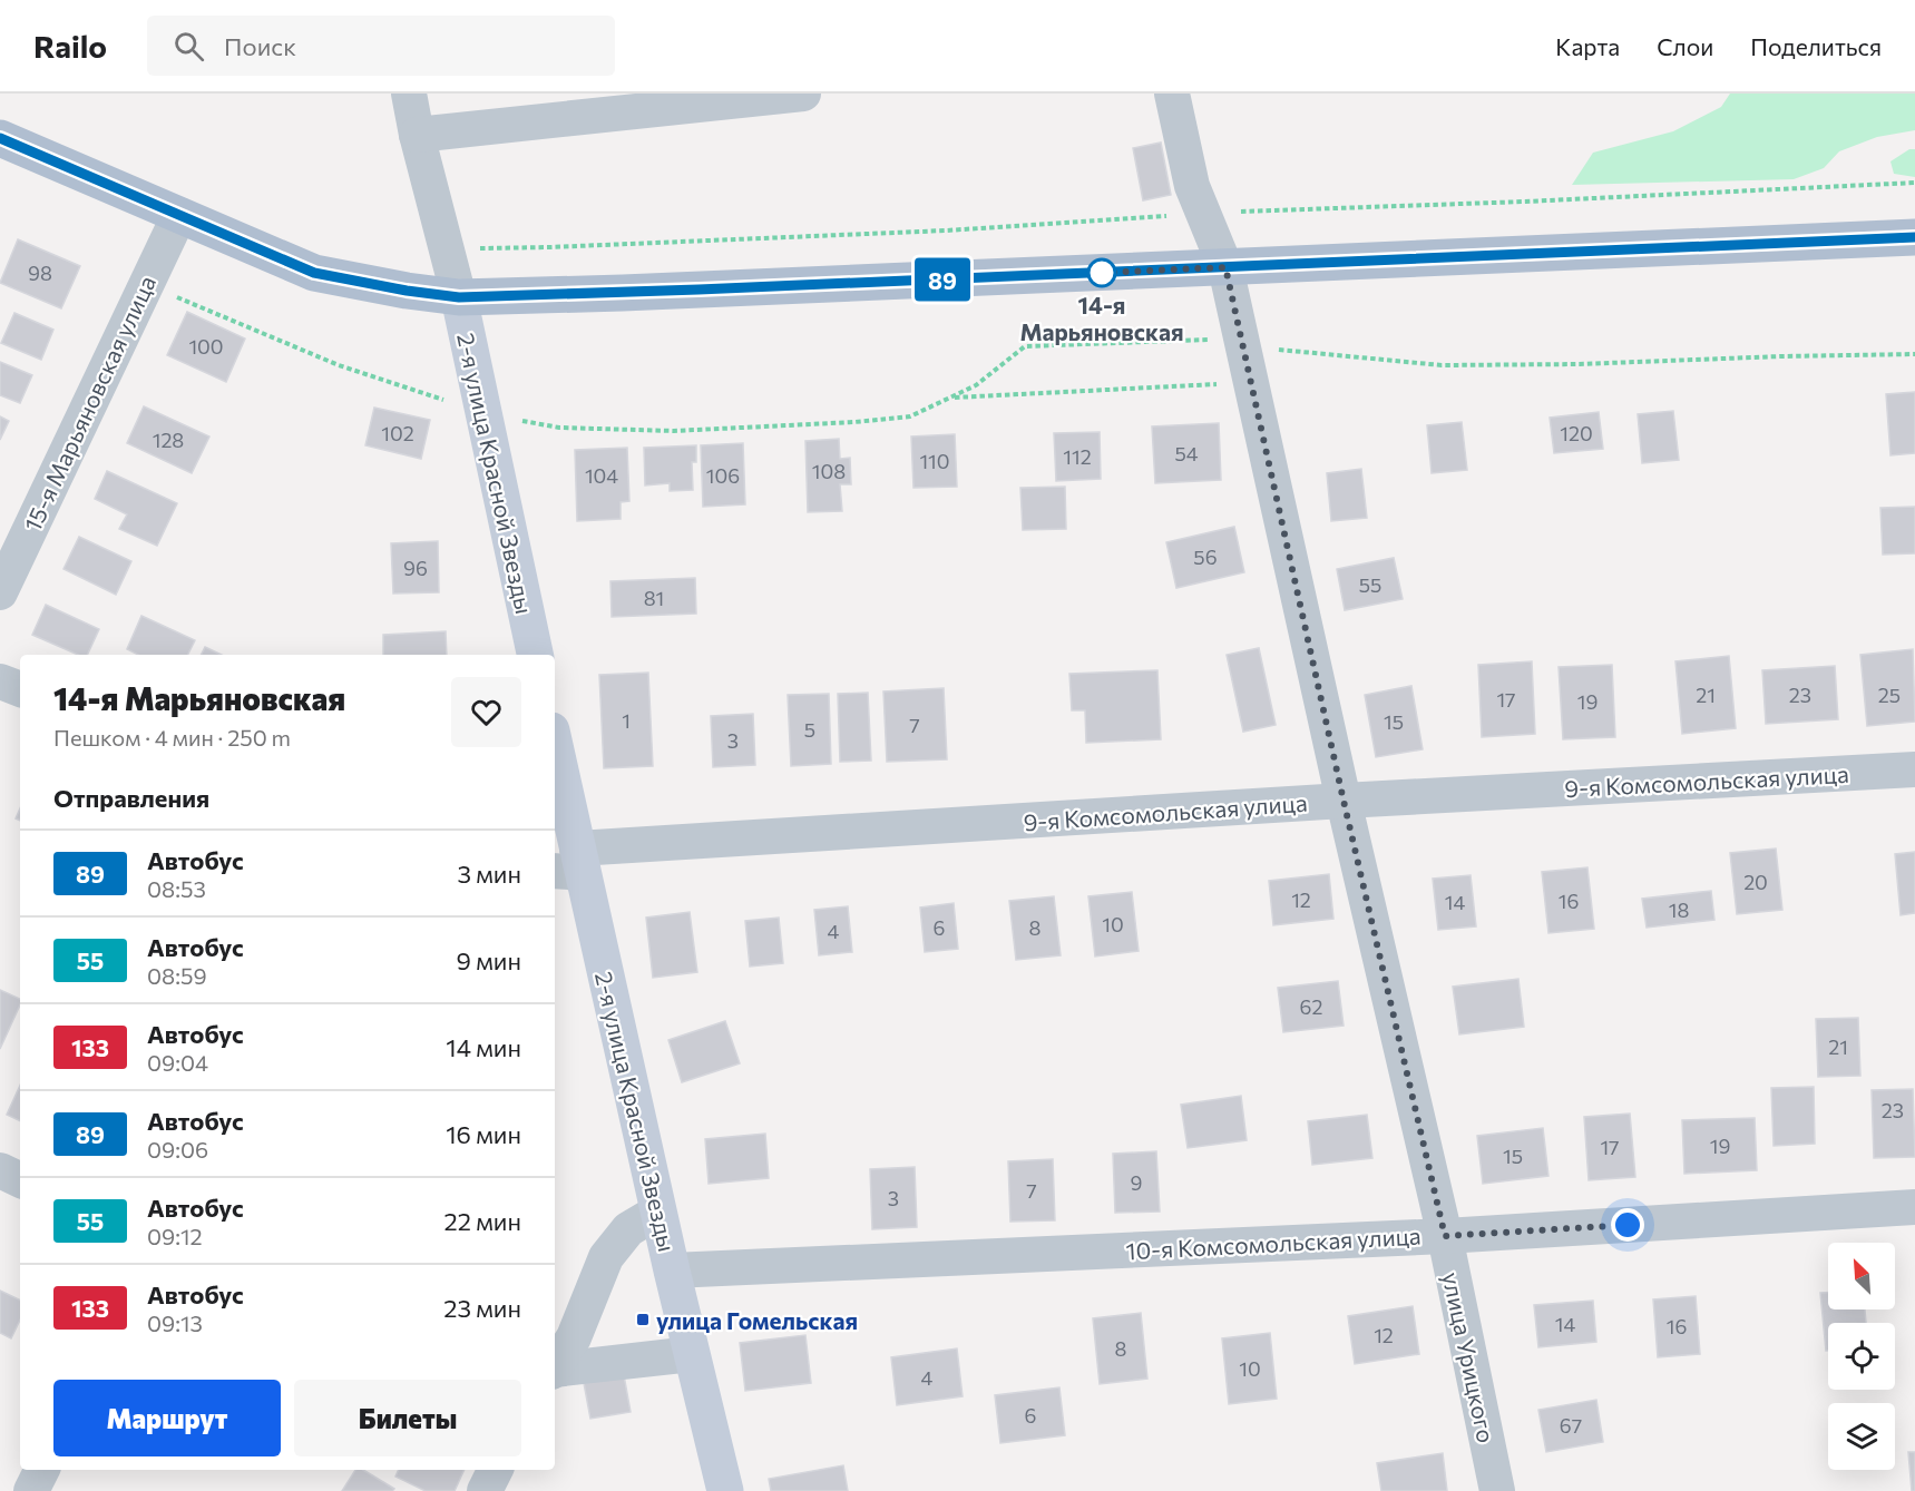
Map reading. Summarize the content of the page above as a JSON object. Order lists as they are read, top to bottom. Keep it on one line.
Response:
{"streets":{"street":["15-я Марьяновская улица","2-я улица Красной Звезды","9-я Комсомольская улица","10-я Комсомольская улица","улица Урицкого"]},"crossings":[["2-я улица Красной Звезды","9-я Комсомольская улица"],["2-я улица Красной Звезды","10-я Комсомольская улица"],["9-я Комсомольская улица","улица Урицкого"],["10-я Комсомольская улица","улица Урицкого"]],"places":{"other":["14-я Марьяновская"],"transit":["улица Гомельская"]},"lines":["bus line 89"],"house_numbers":["98","100","102","120","128","54","112","110","108","104","106","56","96","55","81","21","23","25","17","19","1","15","7","5","3","20","12","16","14","18","10","6","8","4","62","21","23","19","17","15","9","7","3","14","16","12","8","10","4","6","67"],"north":"top left","page":{"header":"Railo","search":"Поиск","nav":["Карта","Слои","Поделиться"],"on_map":"89","heading":[["14-я Марьяновская","Пешком · 4 мин · 250 m"],"Отправления"],"list":[{"mark":"89","name":"Автобус","note":"08:53","value":"3 мин"},{"mark":"55","name":"Автобус","note":"08:59","value":"9 мин"},{"mark":"133","name":"Автобус","note":"09:04","value":"14 мин"},{"mark":"89","name":"Автобус","note":"09:06","value":"16 мин"},{"mark":"55","name":"Автобус","note":"09:12","value":"22 мин"},{"mark":"133","name":"Автобус","note":"09:13","value":"23 мин"}],"buttons":["Маршрут","Билеты"]}}
